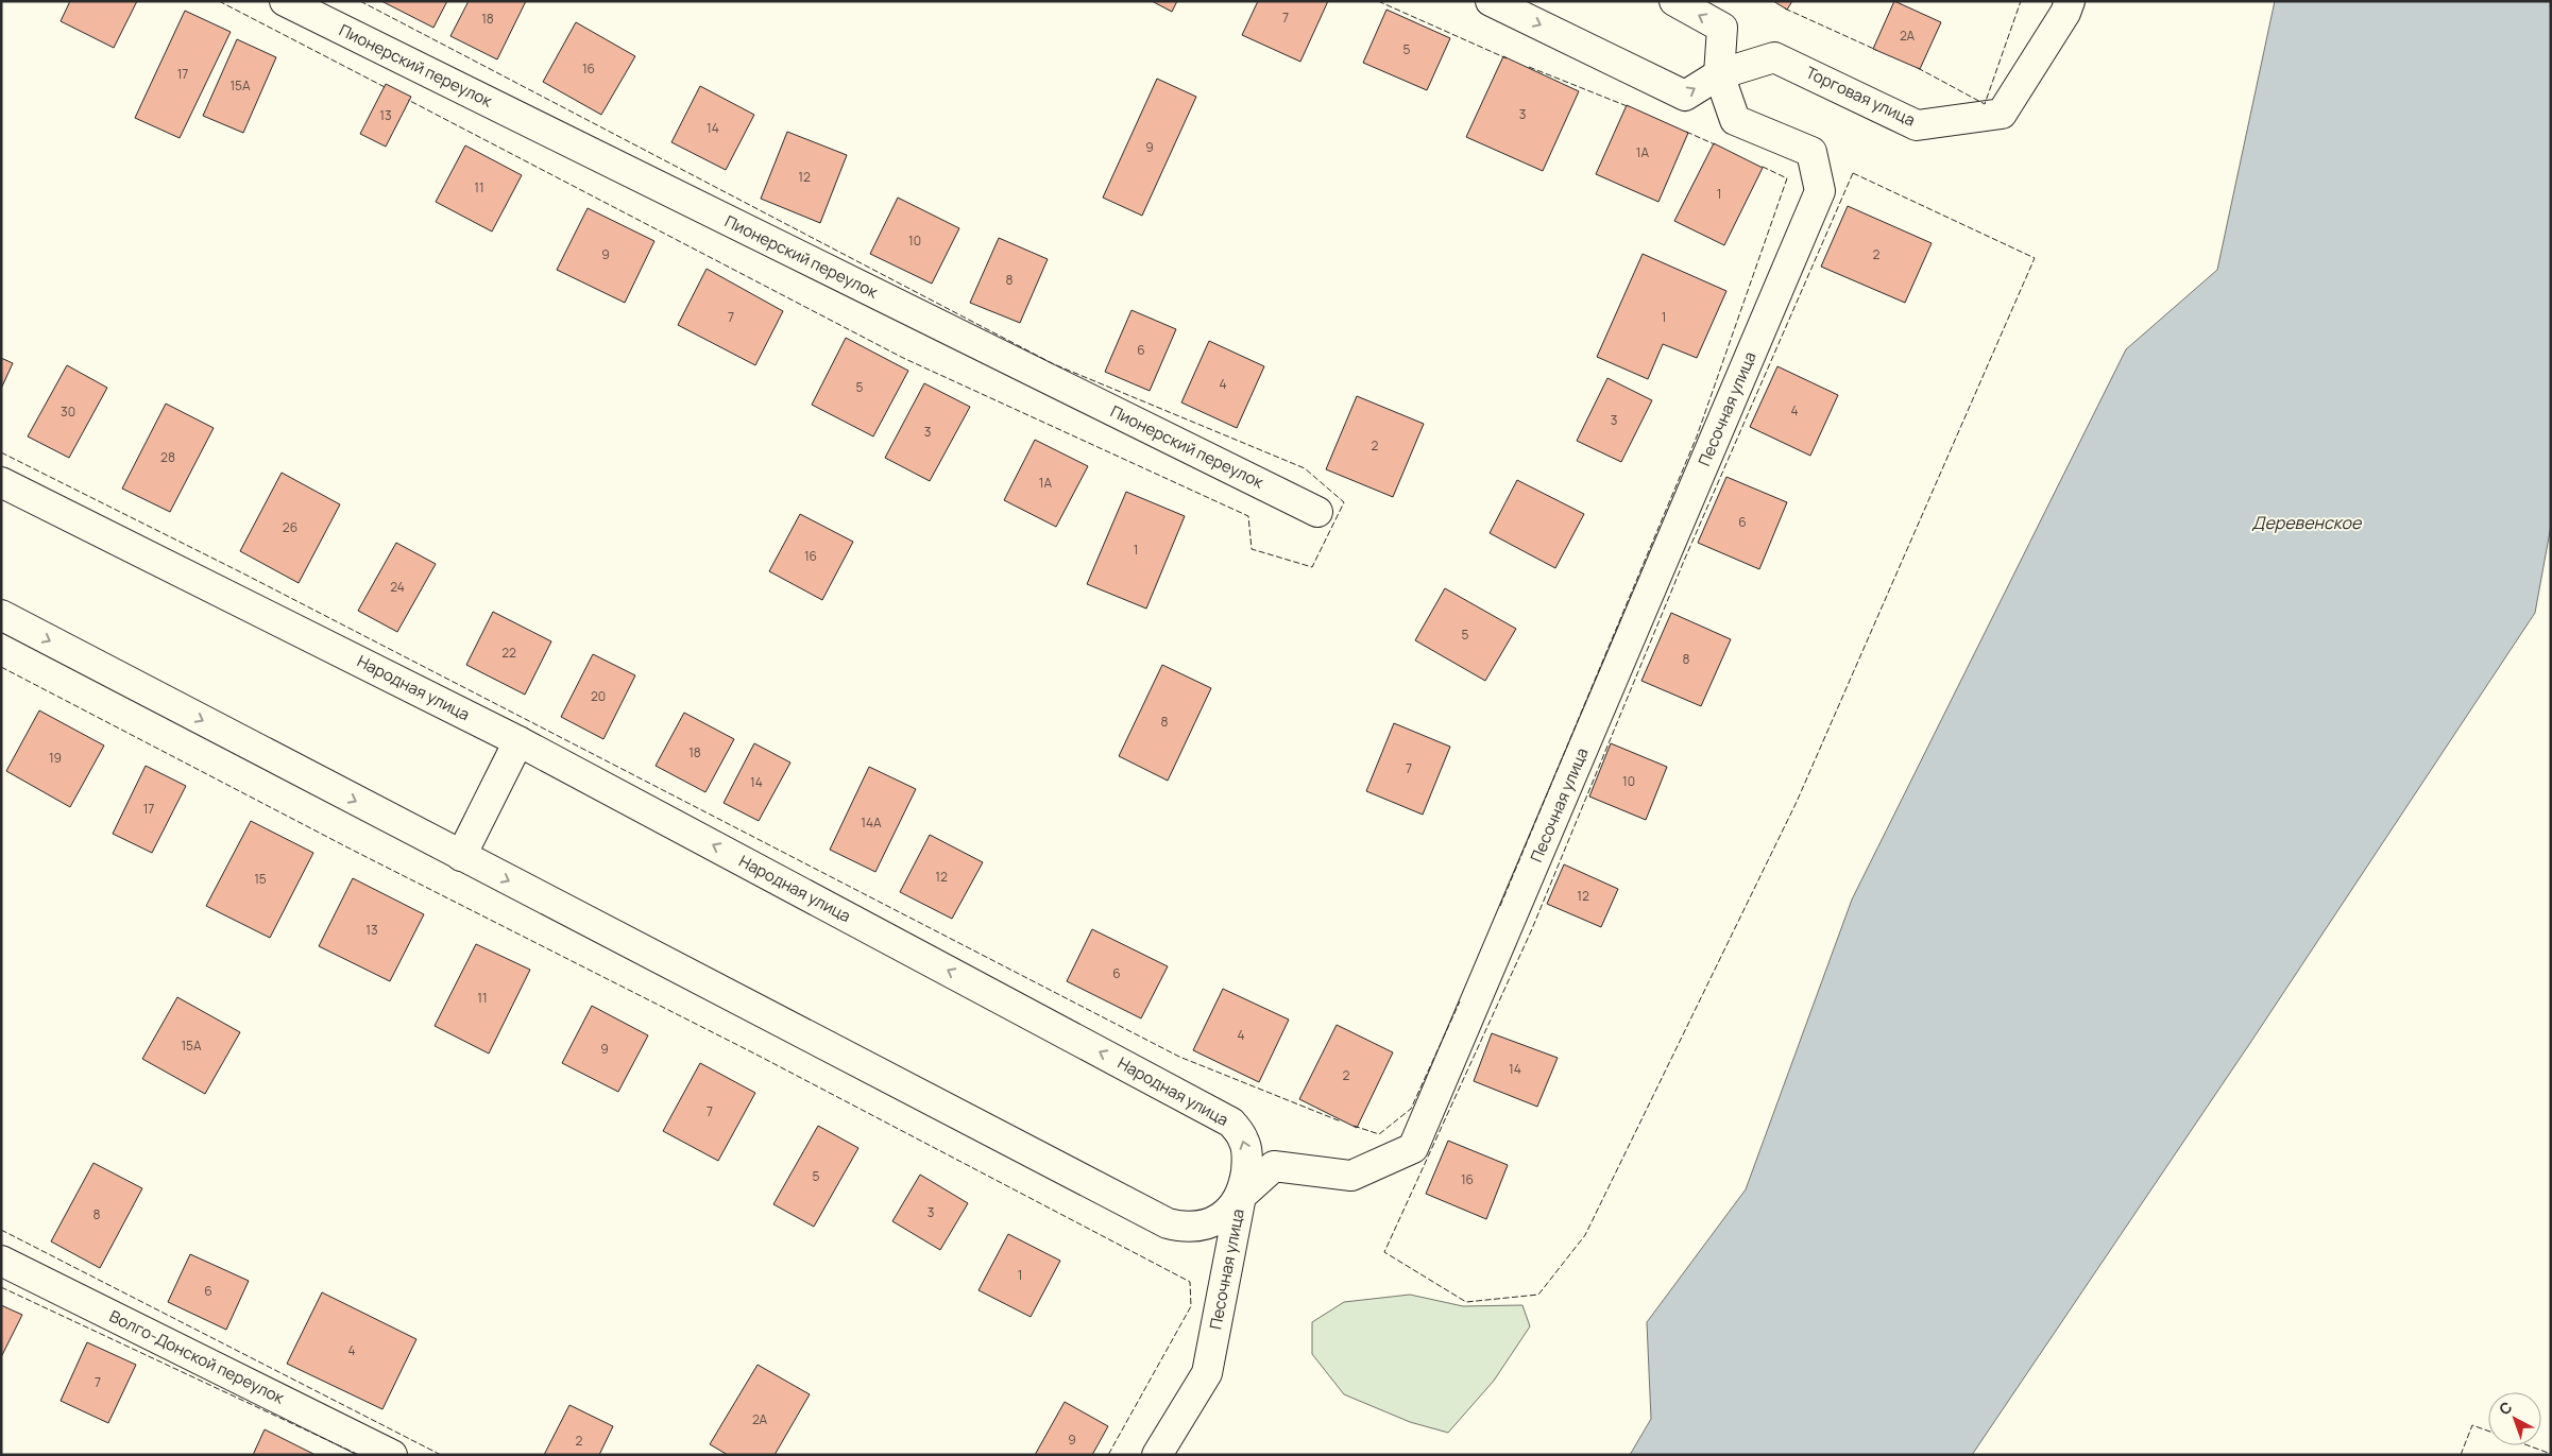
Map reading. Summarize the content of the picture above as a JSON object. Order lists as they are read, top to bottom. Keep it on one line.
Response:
{"streets":{"street":["Пионерский переулок","Торговая улица","Песочная улица","Народная улица","Волго-Донской переулок"]},"crossings":[["Торговая улица","Песочная улица"],["Песочная улица","Народная улица"]],"water":["Деревенское"],"house_numbers":["7","18","2А","5","16","17","15А","3","13","14","9","1А","12","11","1","10","9","2","8","7","1","6","4","5","4","30","3","3","2","28","1А","6","26","1","16","24","5","22","8","20","8","18","19","7","10","14","17","14А","12","15","12","13","6","11","4","15А","9","14","2","7","5","16","3","8","1","6","4","7","2А","9","2"],"north":"top left"}
